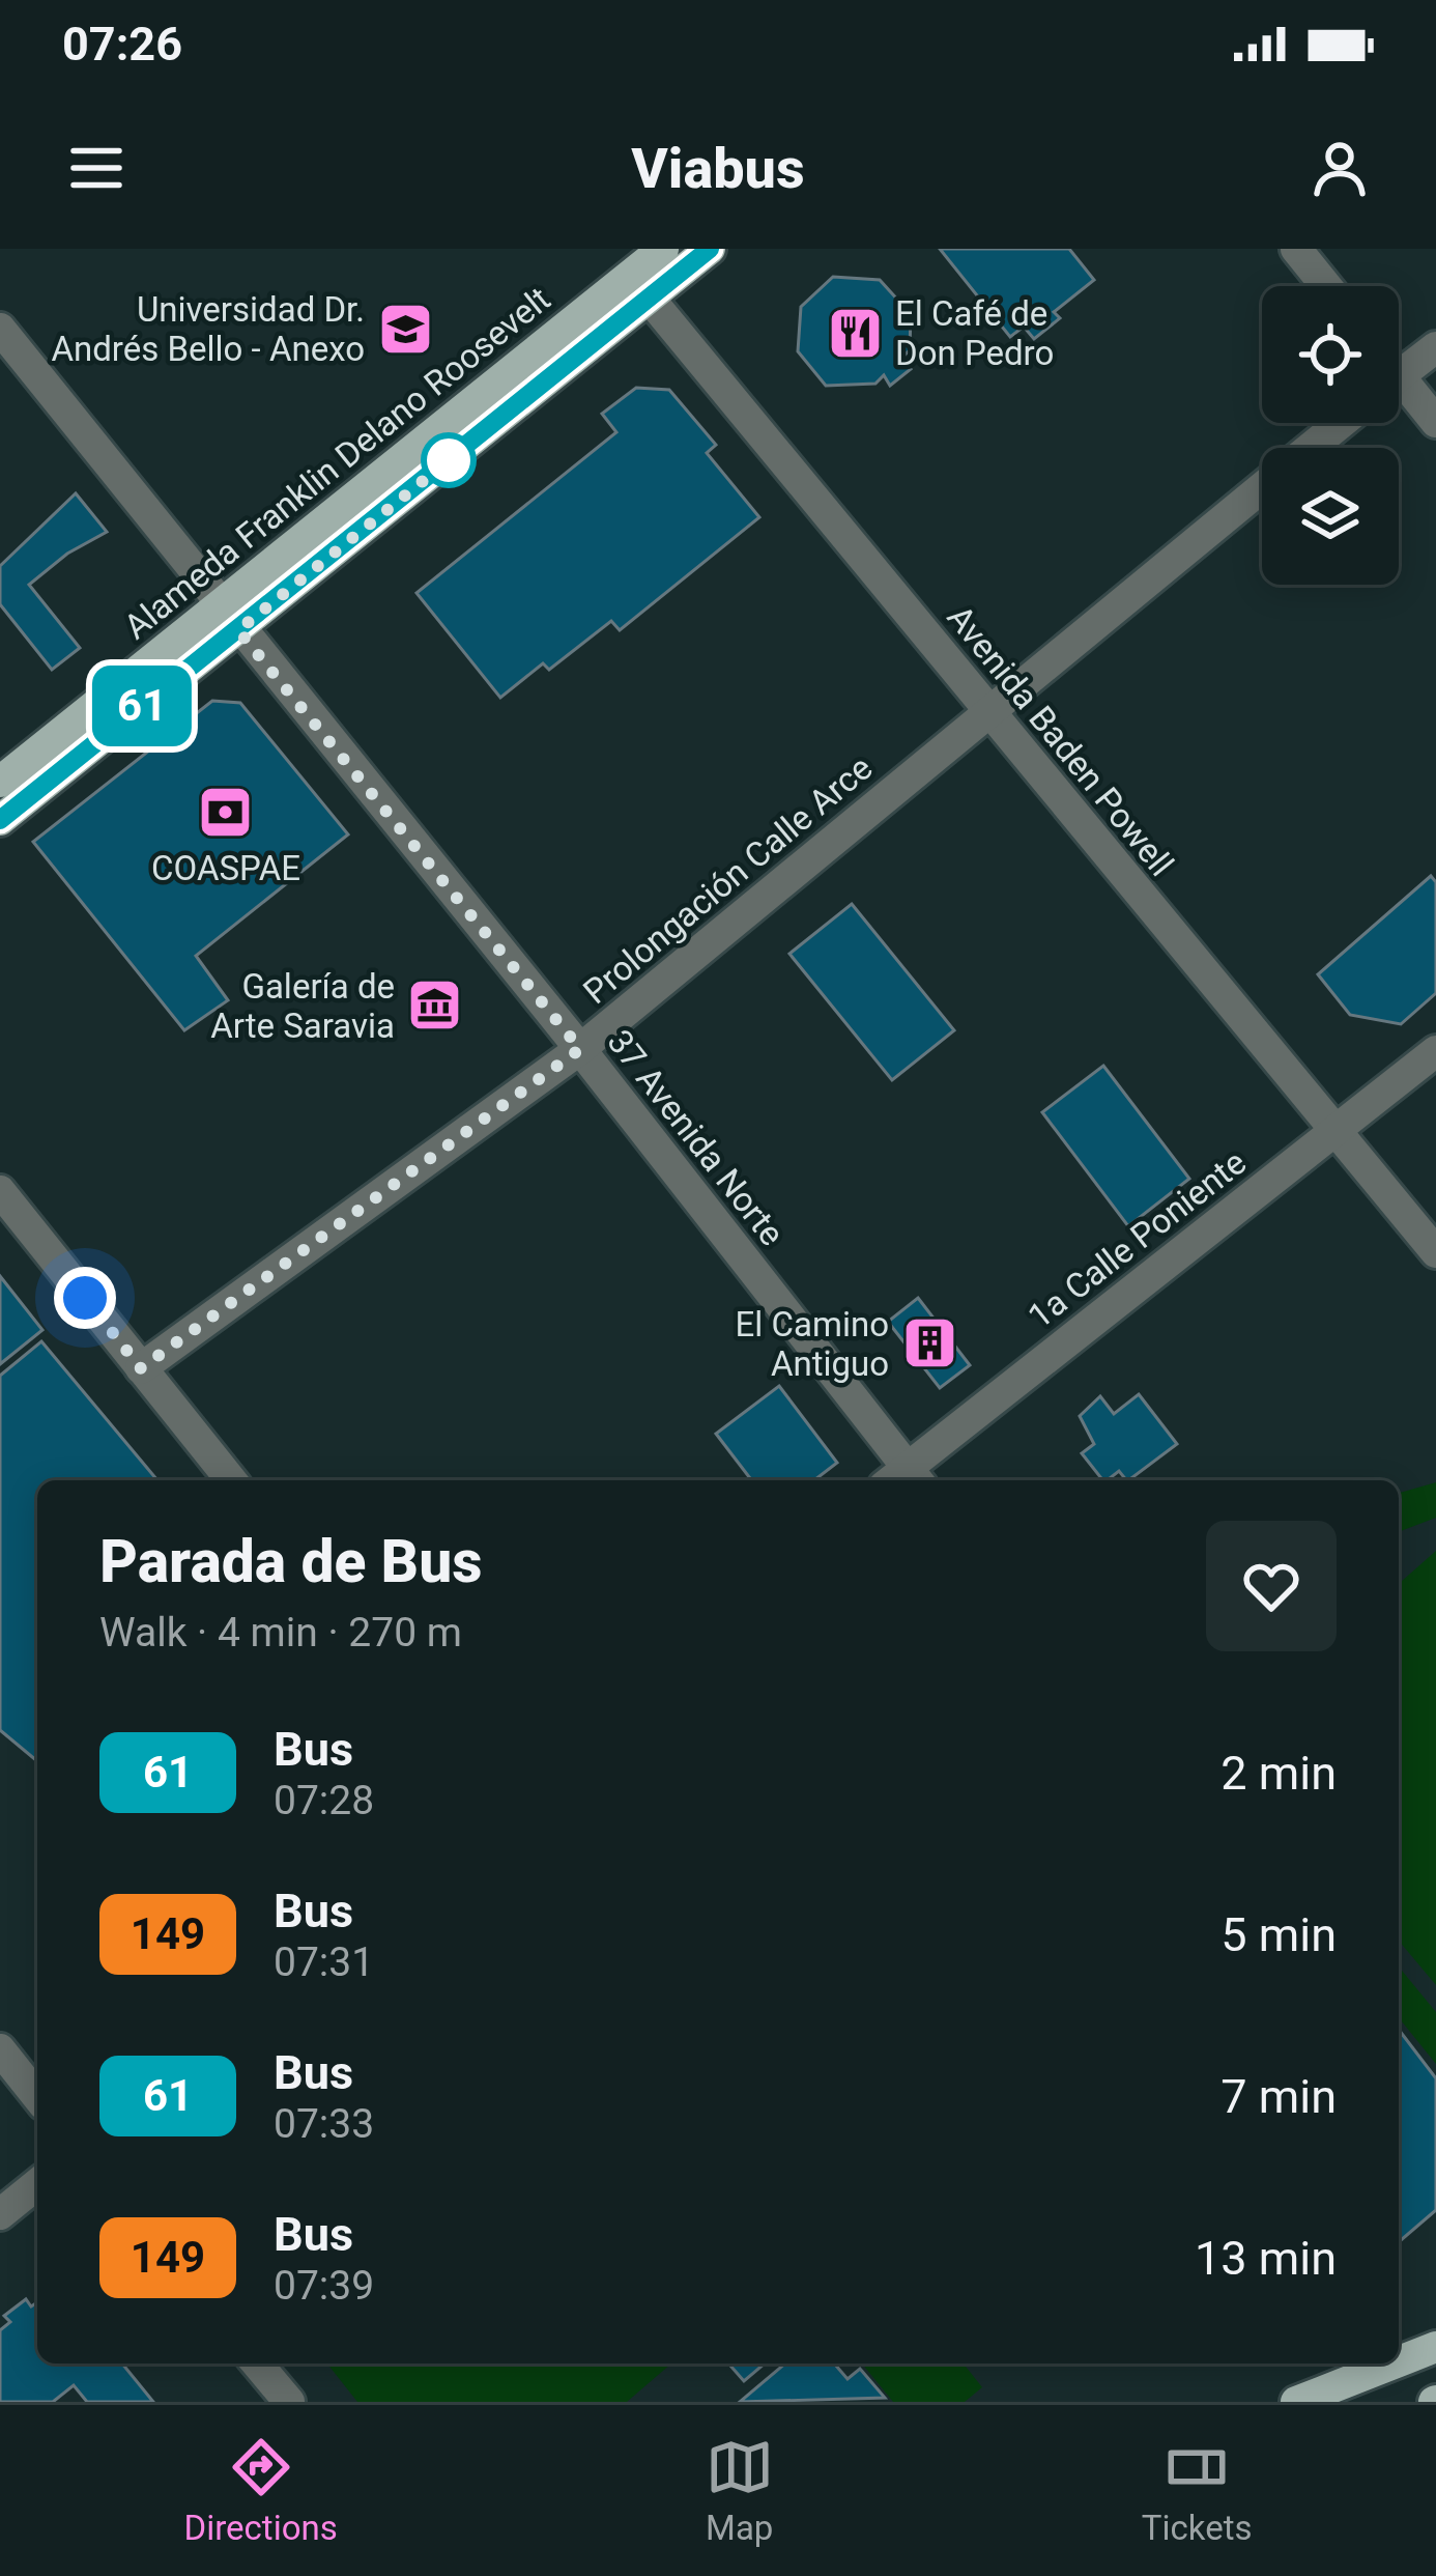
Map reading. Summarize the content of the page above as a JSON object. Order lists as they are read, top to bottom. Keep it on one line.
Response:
{"streets":{"main road":["Alameda Franklin Delano Roosevelt"],"street":["Avenida Baden Powell","Prolongación Calle Arce","37 Avenida Norte","1a Calle Poniente"]},"crossings":[["Alameda Franklin Delano Roosevelt","Avenida Baden Powell"],["Alameda Franklin Delano Roosevelt","37 Avenida Norte"],["Avenida Baden Powell","Prolongación Calle Arce"],["Avenida Baden Powell","1a Calle Poniente"],["Prolongación Calle Arce","37 Avenida Norte"],["37 Avenida Norte","1a Calle Poniente"]],"places":{"school or university":["Universidad Dr. Andrés Bello - Anexo"],"restaurant":["El Café de Don Pedro"],"bank":["COASPAE"],"museum":["Galería de Arte Saravia"],"building":["El Camino Antiguo"]},"lines":["bus line 61"],"page":{"status":"07:26","header":"Viabus","on_map":"61","heading":["Parada de Bus","Walk · 4 min · 270 m"],"list":[{"mark":"61","name":"Bus","note":"07:28","value":"2 min"},{"mark":"149","name":"Bus","note":"07:31","value":"5 min"},{"mark":"61","name":"Bus","note":"07:33","value":"7 min"},{"mark":"149","name":"Bus","note":"07:39","value":"13 min"}],"tabs":["Directions","Map","Tickets"]}}
